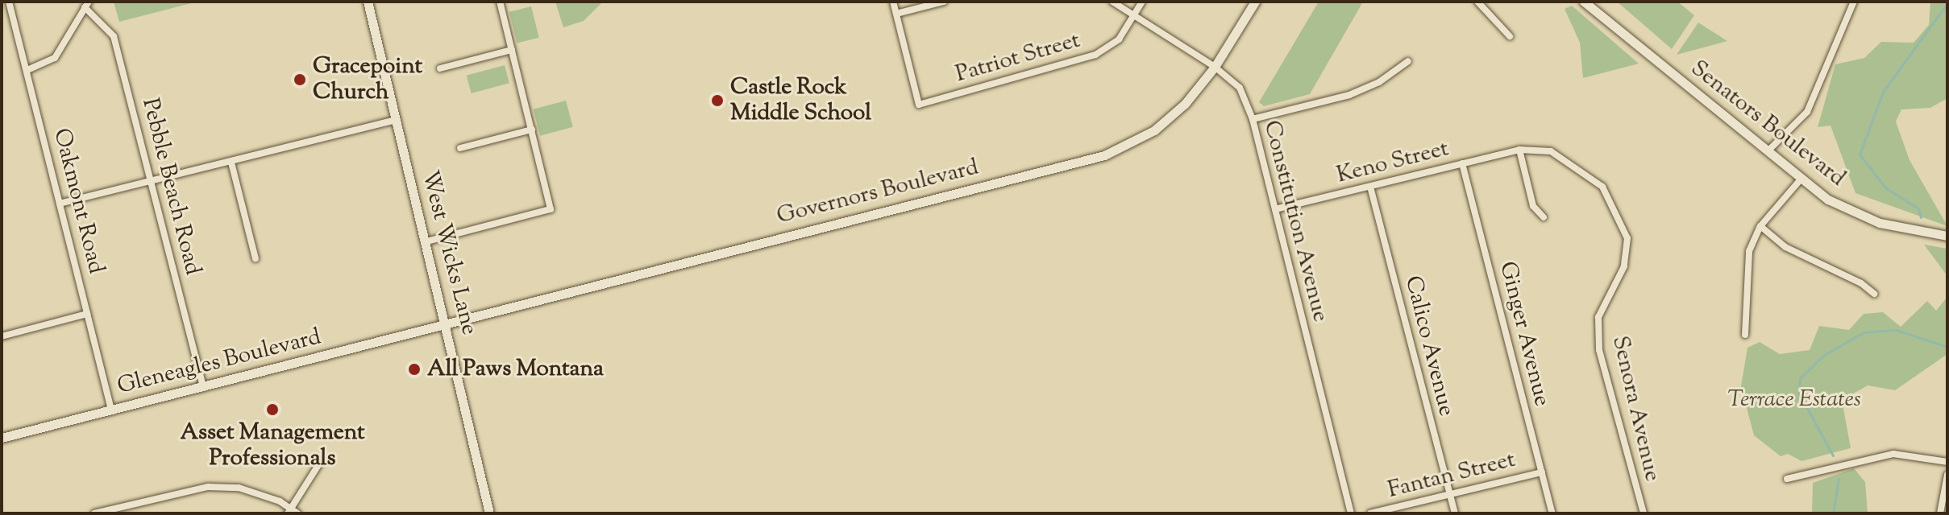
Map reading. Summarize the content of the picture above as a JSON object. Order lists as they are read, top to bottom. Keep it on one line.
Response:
{"streets":{"main road":["Senators Boulevard","Governors Boulevard","West Wicks Lane","Gleneagles Boulevard"],"street":["Patriot Street","Keno Street","Pebble Beach Road","Oakmont Road","Constitution Avenue","Ginger Avenue","Calico Avenue","Senora Avenue","Fantan Street"]},"crossings":[["Patriot Street","Constitution Avenue"],["Keno Street","Constitution Avenue"],["Keno Street","Ginger Avenue"],["Keno Street","Calico Avenue"],["Keno Street","Senora Avenue"],["Pebble Beach Road","Gleneagles Boulevard"],["Governors Boulevard","Constitution Avenue"],["Governors Boulevard","West Wicks Lane"],["Governors Boulevard","Gleneagles Boulevard"],["Oakmont Road","Gleneagles Boulevard"],["West Wicks Lane","Gleneagles Boulevard"],["Ginger Avenue","Fantan Street"],["Calico Avenue","Fantan Street"]],"parks":["Terrace Estates"],"places":["Gracepoint Church","Castle Rock Middle School","All Paws Montana","Asset Management Professionals"]}
